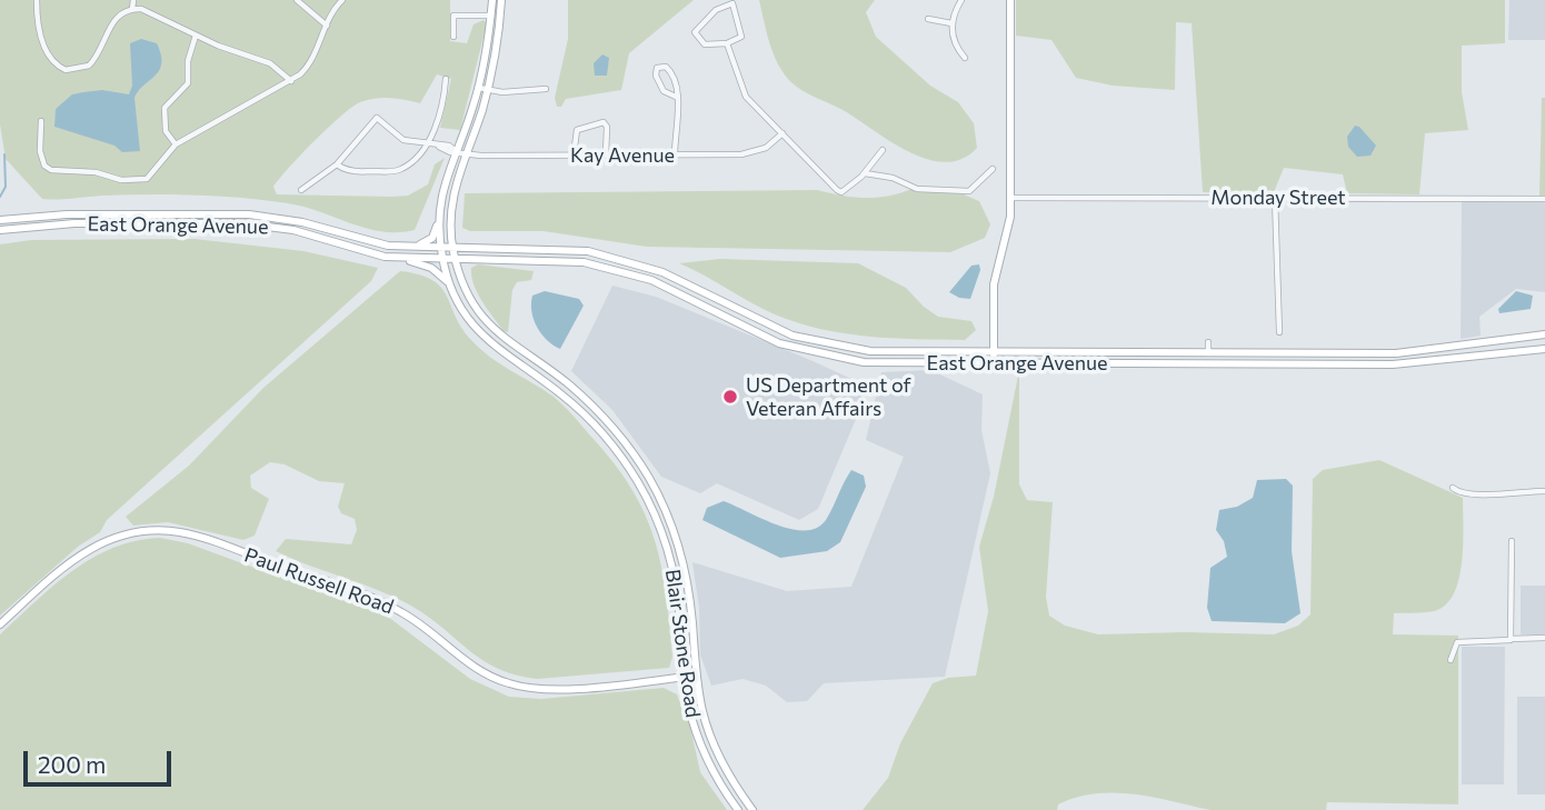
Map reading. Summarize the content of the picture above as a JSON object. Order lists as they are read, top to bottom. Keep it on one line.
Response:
{"streets":{"street":["Kay Avenue","Monday Street","East Orange Avenue","Paul Russell Road","Blair Stone Road"]},"crossings":[["Kay Avenue","Blair Stone Road"],["East Orange Avenue","Blair Stone Road"],["Paul Russell Road","Blair Stone Road"]],"places":["US Department of Veteran Affairs"],"scale_bar":"200 m"}
